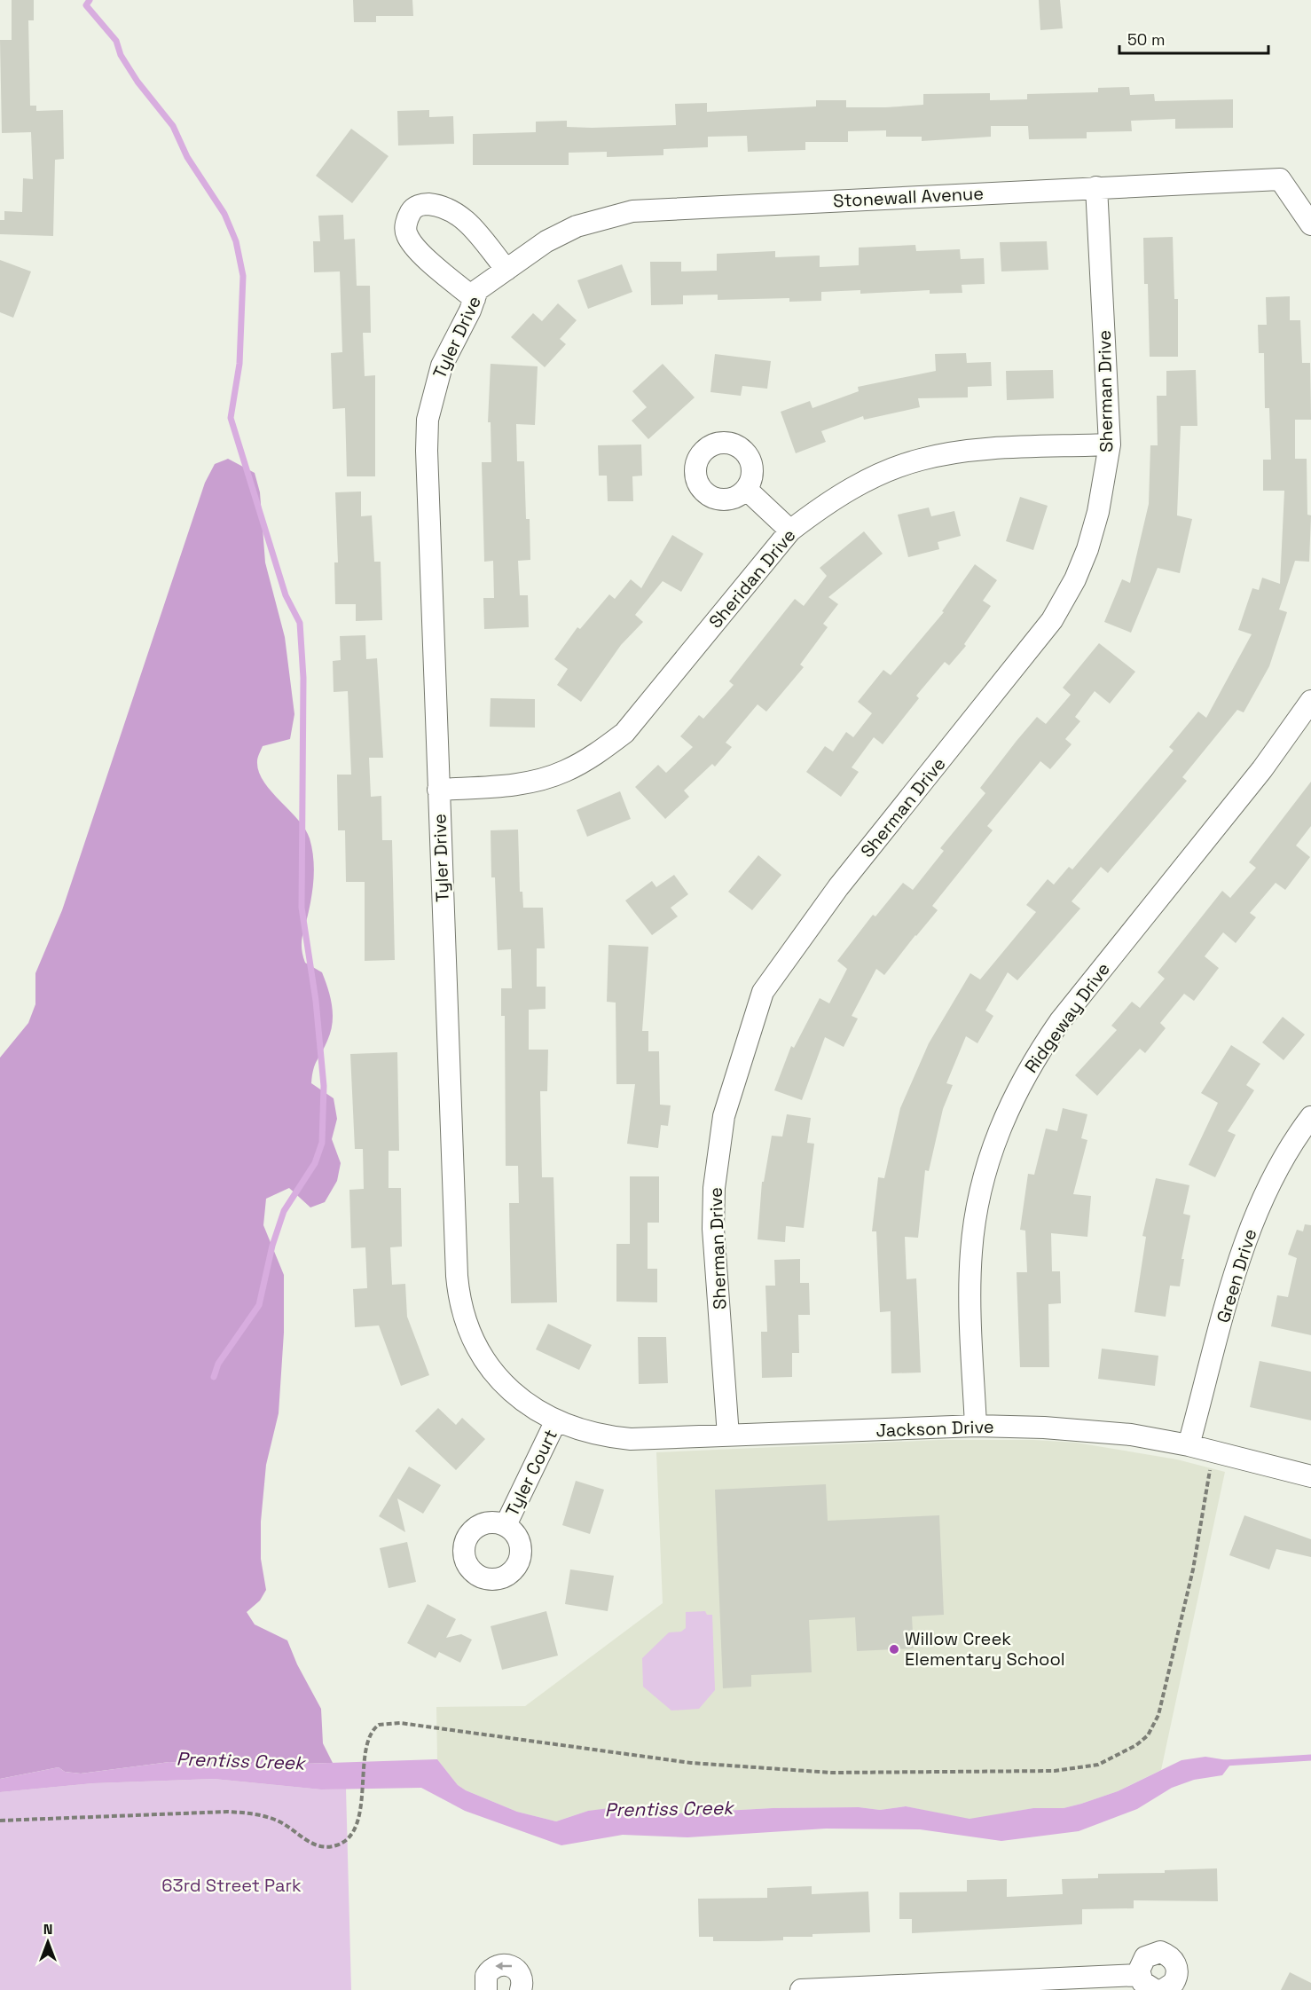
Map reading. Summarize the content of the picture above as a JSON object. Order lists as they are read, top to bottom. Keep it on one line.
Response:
{"streets":{"street":["Stonewall Avenue","Tyler Drive","Sherman Drive","Sheridan Drive","Ridgeway Drive","Green Drive","Jackson Drive","Tyler Court"]},"crossings":[["Stonewall Avenue","Tyler Drive"],["Stonewall Avenue","Sherman Drive"],["Tyler Drive","Sheridan Drive"],["Tyler Drive","Jackson Drive"],["Tyler Drive","Tyler Court"],["Sherman Drive","Sheridan Drive"],["Sherman Drive","Jackson Drive"],["Ridgeway Drive","Jackson Drive"],["Green Drive","Jackson Drive"],["Jackson Drive","Tyler Court"]],"water":["Prentiss Creek"],"parks":["63rd Street Park"],"places":["Willow Creek Elementary School"],"scale_bar":"50 m","north":"top"}
